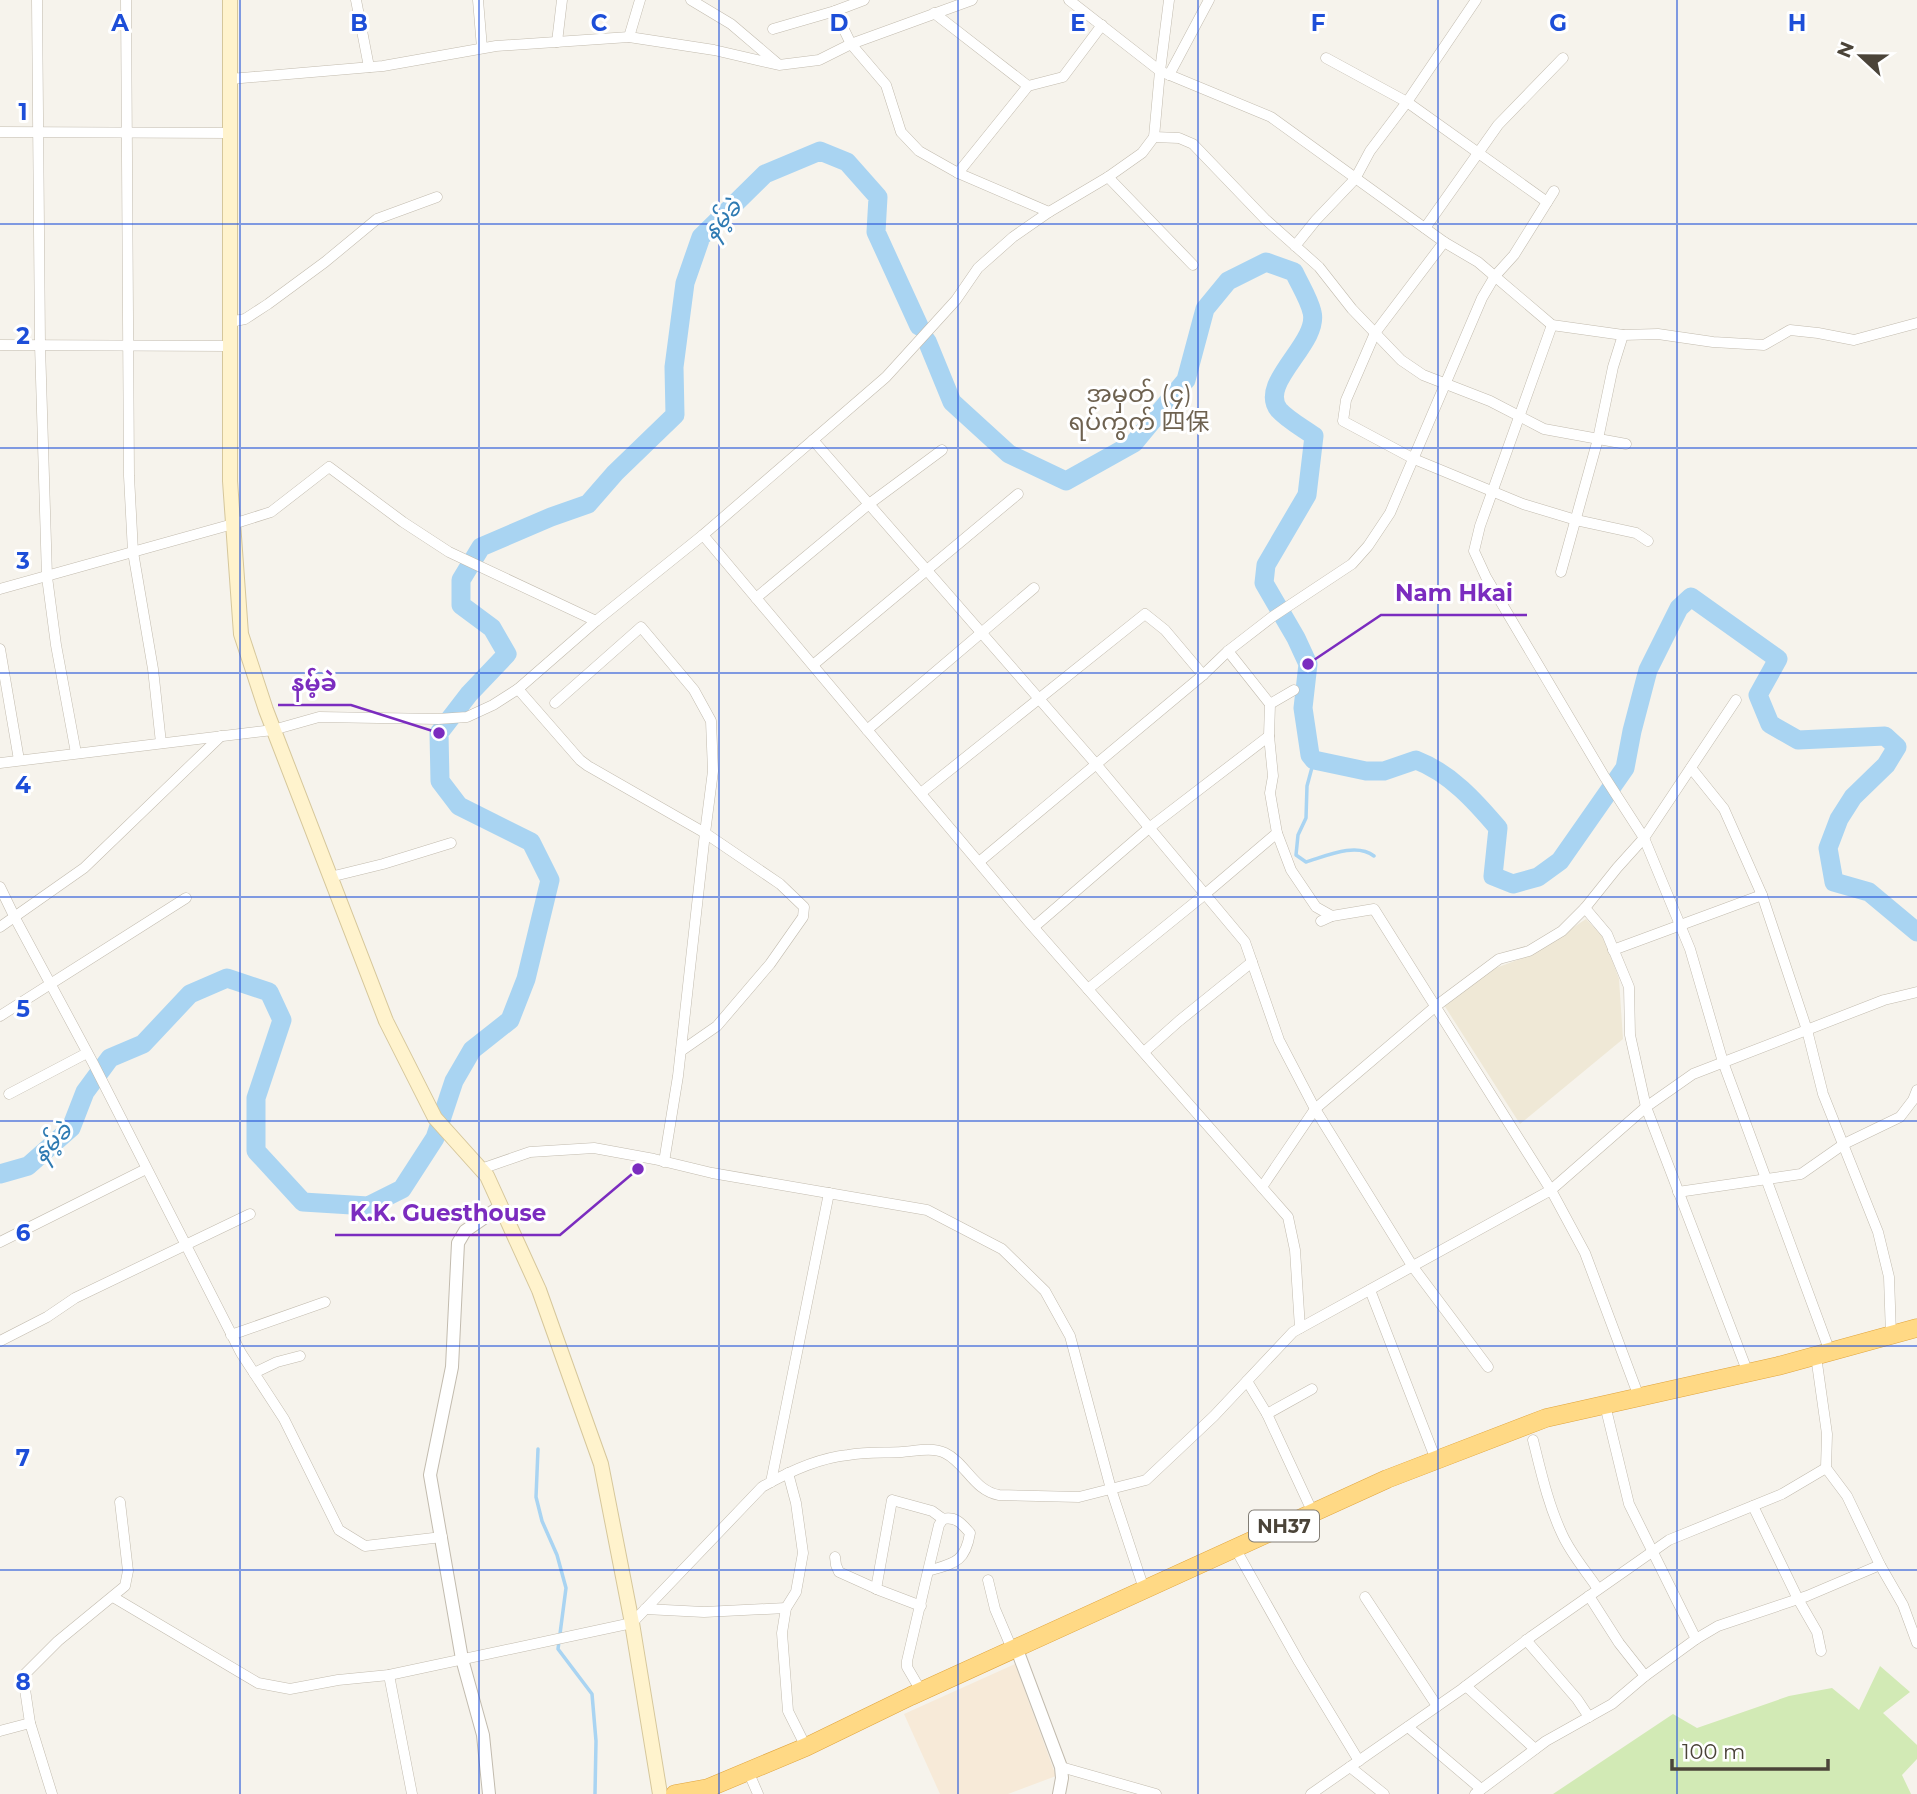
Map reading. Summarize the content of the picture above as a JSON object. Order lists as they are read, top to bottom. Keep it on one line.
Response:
{"streets":{"highway":["NH37"]},"districts":["အမှတ် (၄) ရပ်ကွက် 四保"],"water":["နမ့်ခဲ"],"places":["Nam Hkai","နမ့်ခဲ","K.K. Guesthouse"],"scale_bar":"100 m","north":"left","grid":{"columns":["A","B","C","D","E","F","G","H"],"rows":["1","2","3","4","5","6","7","8"]}}
